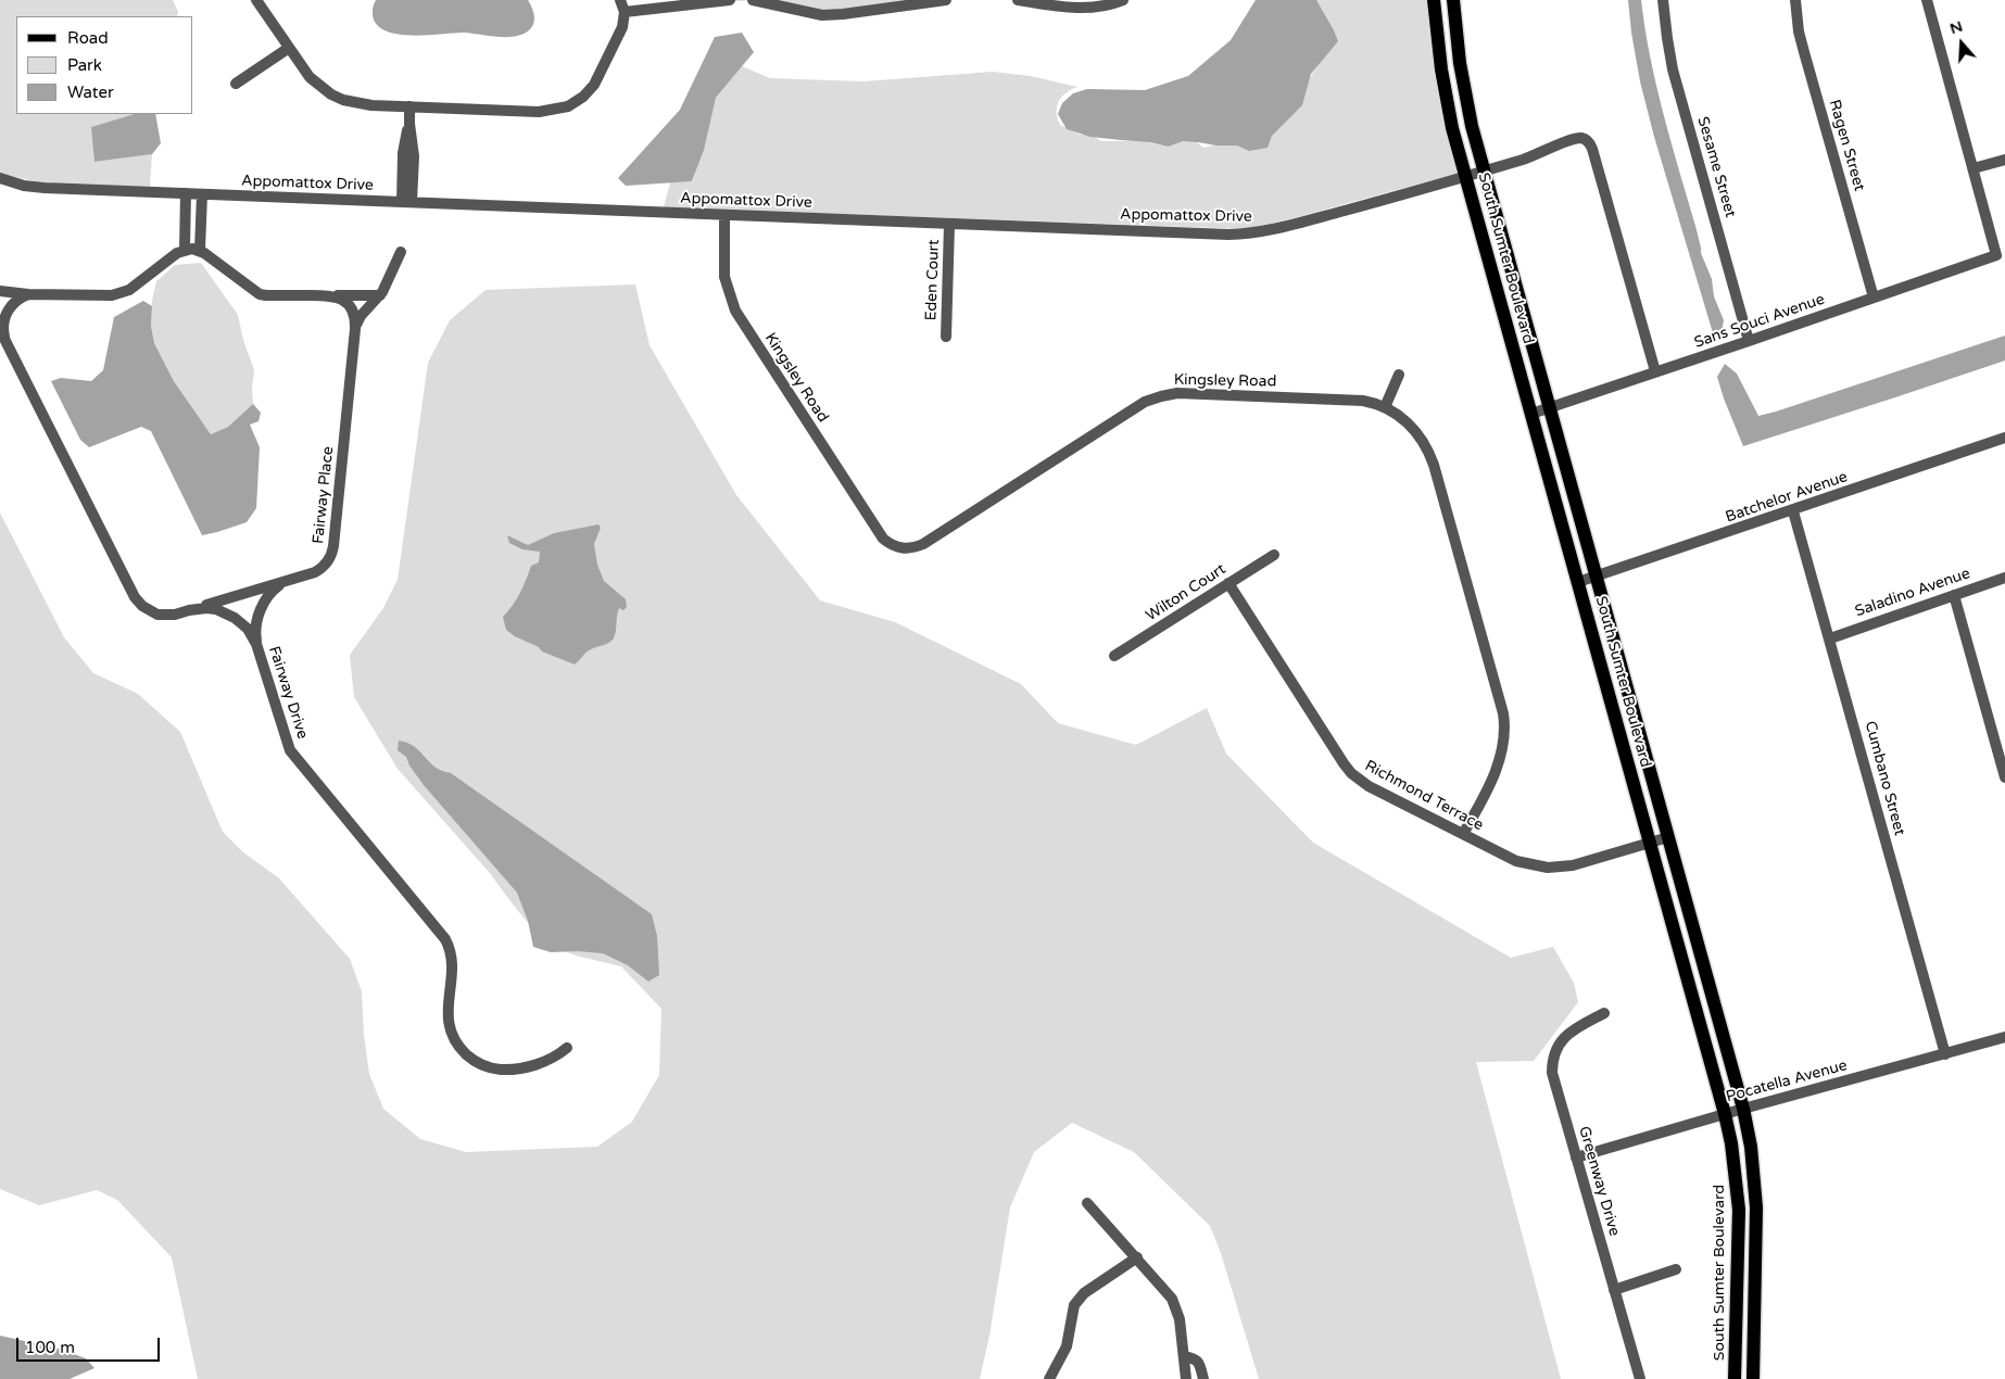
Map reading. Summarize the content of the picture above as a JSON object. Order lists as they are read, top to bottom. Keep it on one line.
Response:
{"streets":{"main road":["South Sumter Boulevard"],"street":["Ragen Street","Sesame Street","Appomattox Drive","Eden Court","Sans Souci Avenue","Kingsley Road","Fairway Place","Batchelor Avenue","Wilton Court","Saladino Avenue","Fairway Drive","Cumbano Street","Richmond Terrace","Pocatella Avenue","Greenway Drive"]},"crossings":[["Ragen Street","Sans Souci Avenue"],["Sesame Street","Sans Souci Avenue"],["Appomattox Drive","South Sumter Boulevard"],["Appomattox Drive","Eden Court"],["Appomattox Drive","Sans Souci Avenue"],["Appomattox Drive","Kingsley Road"],["South Sumter Boulevard","Sans Souci Avenue"],["South Sumter Boulevard","Batchelor Avenue"],["South Sumter Boulevard","Richmond Terrace"],["South Sumter Boulevard","Pocatella Avenue"],["Kingsley Road","Richmond Terrace"],["Fairway Place","Fairway Drive"],["Batchelor Avenue","Cumbano Street"],["Wilton Court","Richmond Terrace"],["Saladino Avenue","Cumbano Street"],["Cumbano Street","Pocatella Avenue"],["Pocatella Avenue","Greenway Drive"]],"legend":["Road","Park","Water"],"scale_bar":"100 m","north":"top"}
